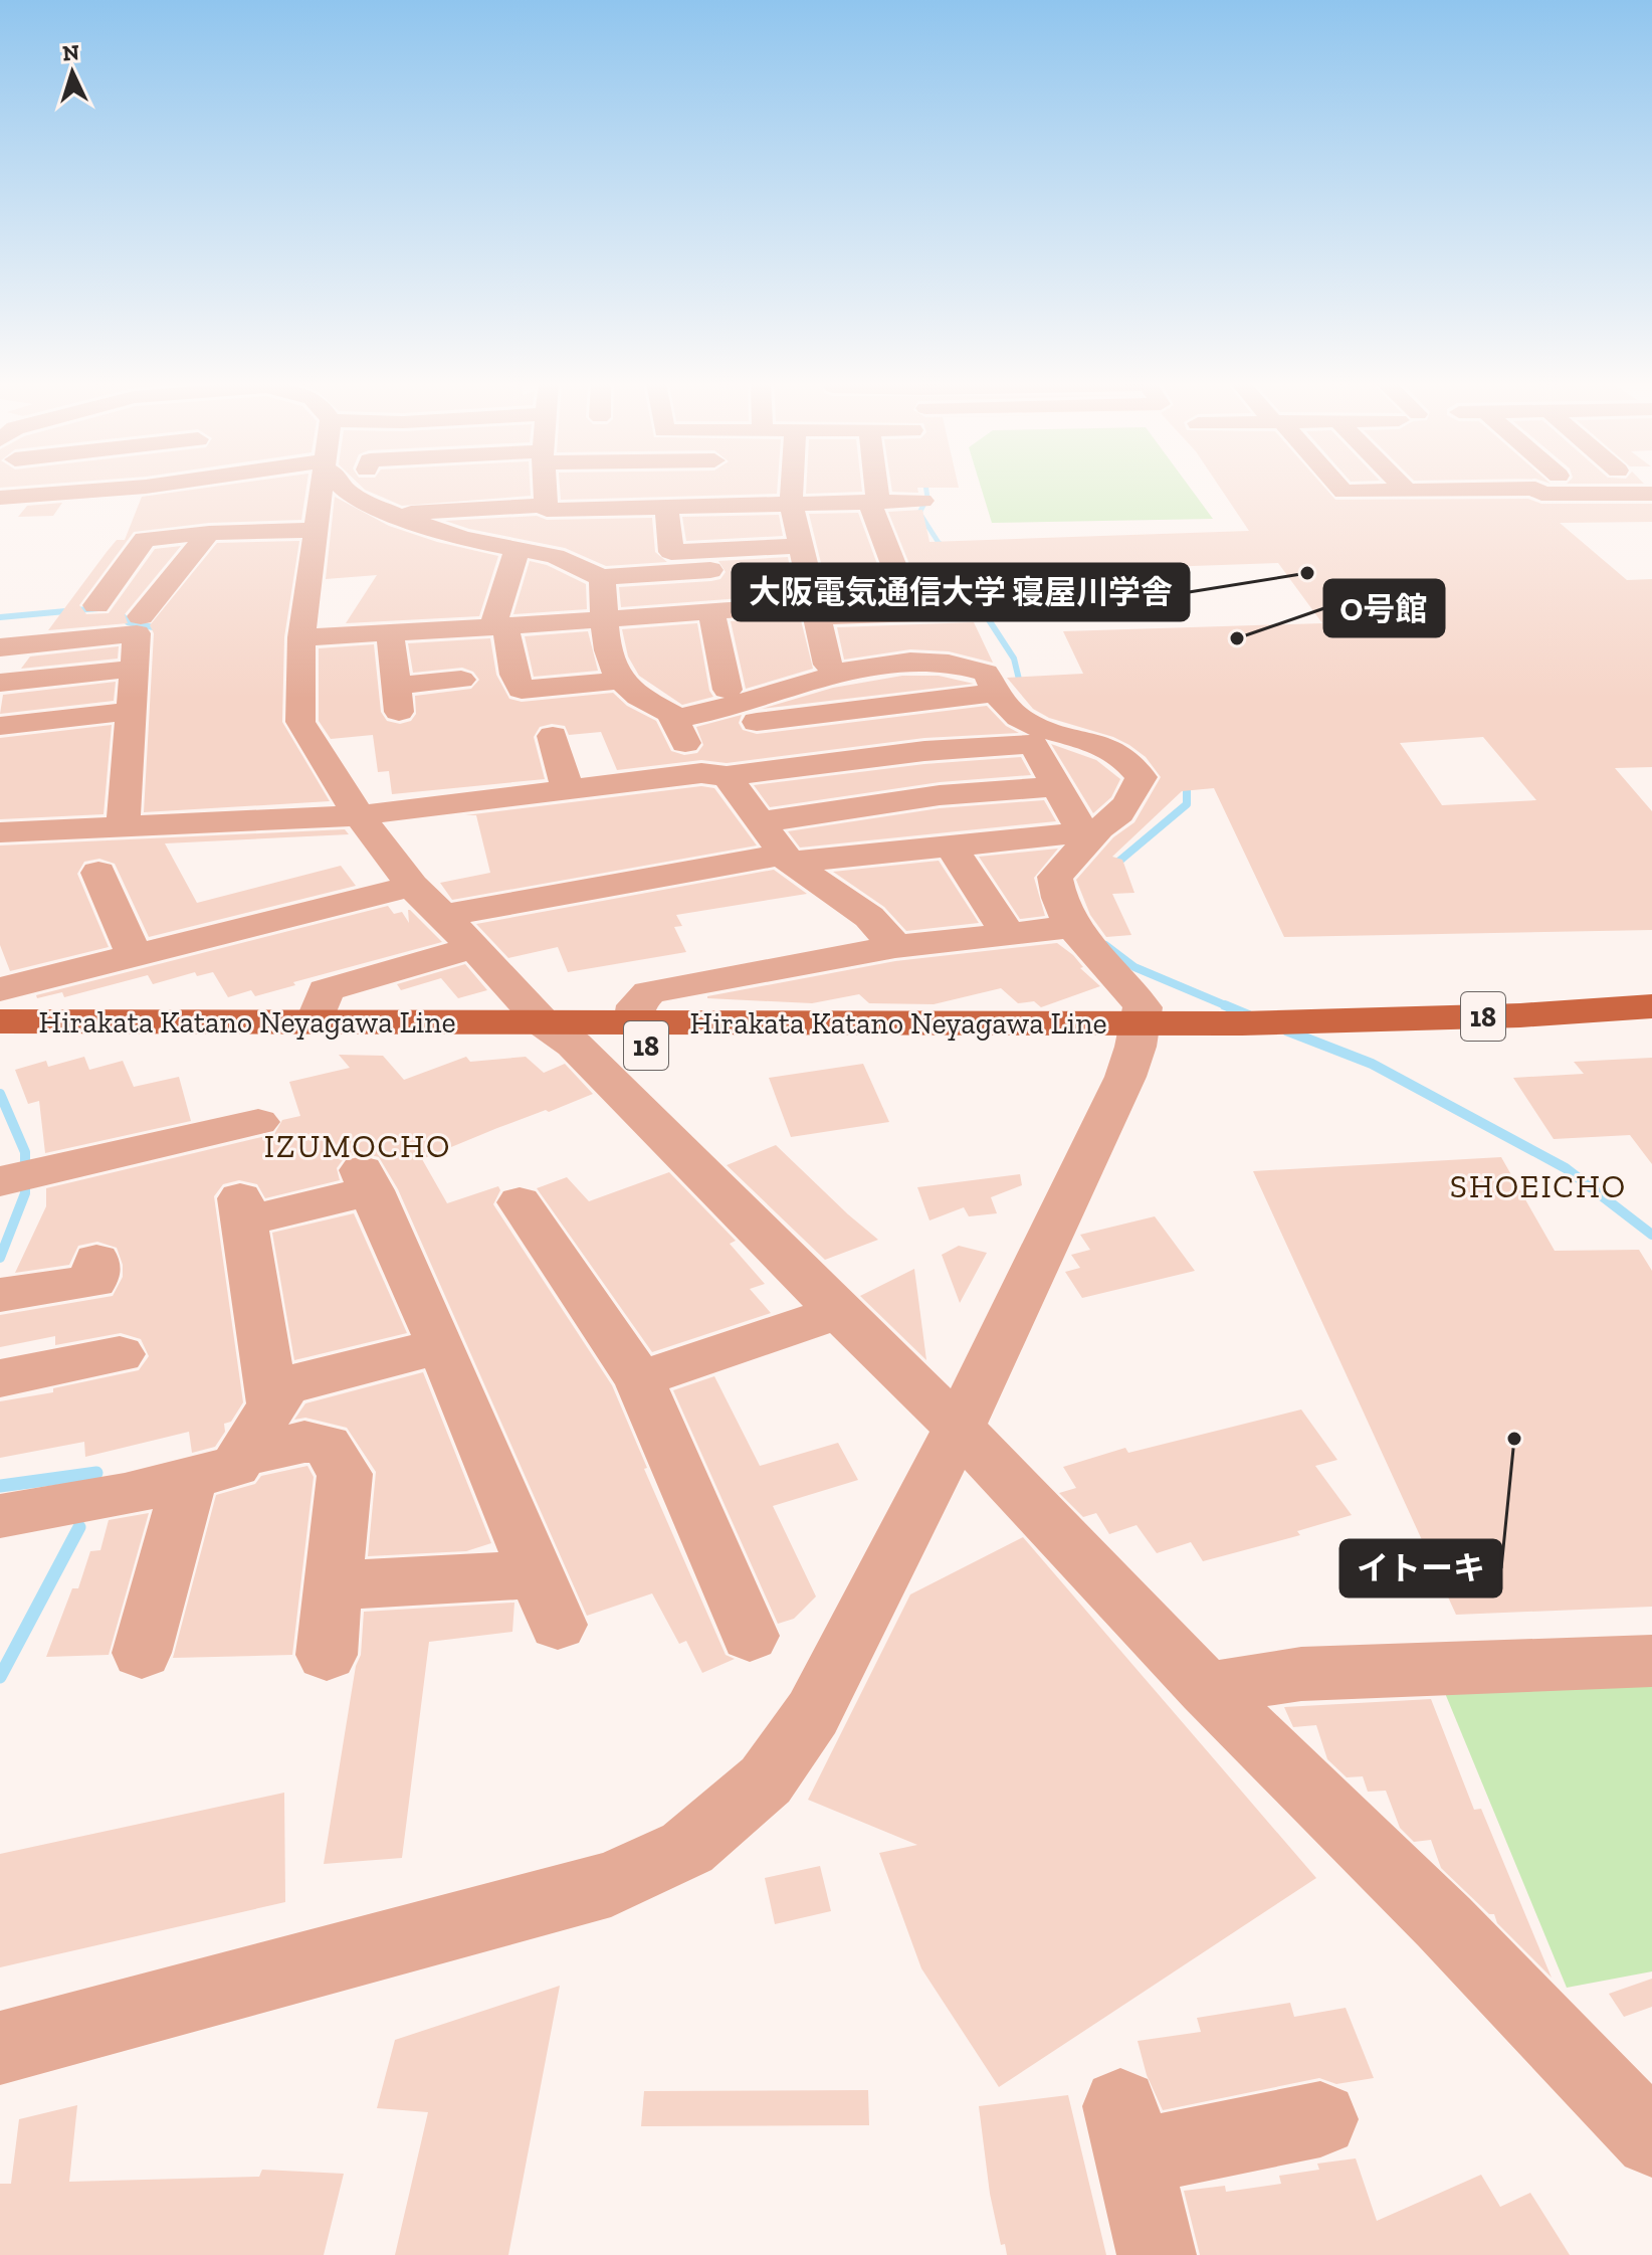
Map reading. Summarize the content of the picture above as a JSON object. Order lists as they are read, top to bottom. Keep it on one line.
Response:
{"streets":{"main road":["18","Hirakata Katano Neyagawa Line"]},"districts":["IZUMOCHO","SHOEICHO"],"places":["大阪電気通信大学 寝屋川学舎","O号館","イトーキ"],"north":"top"}
